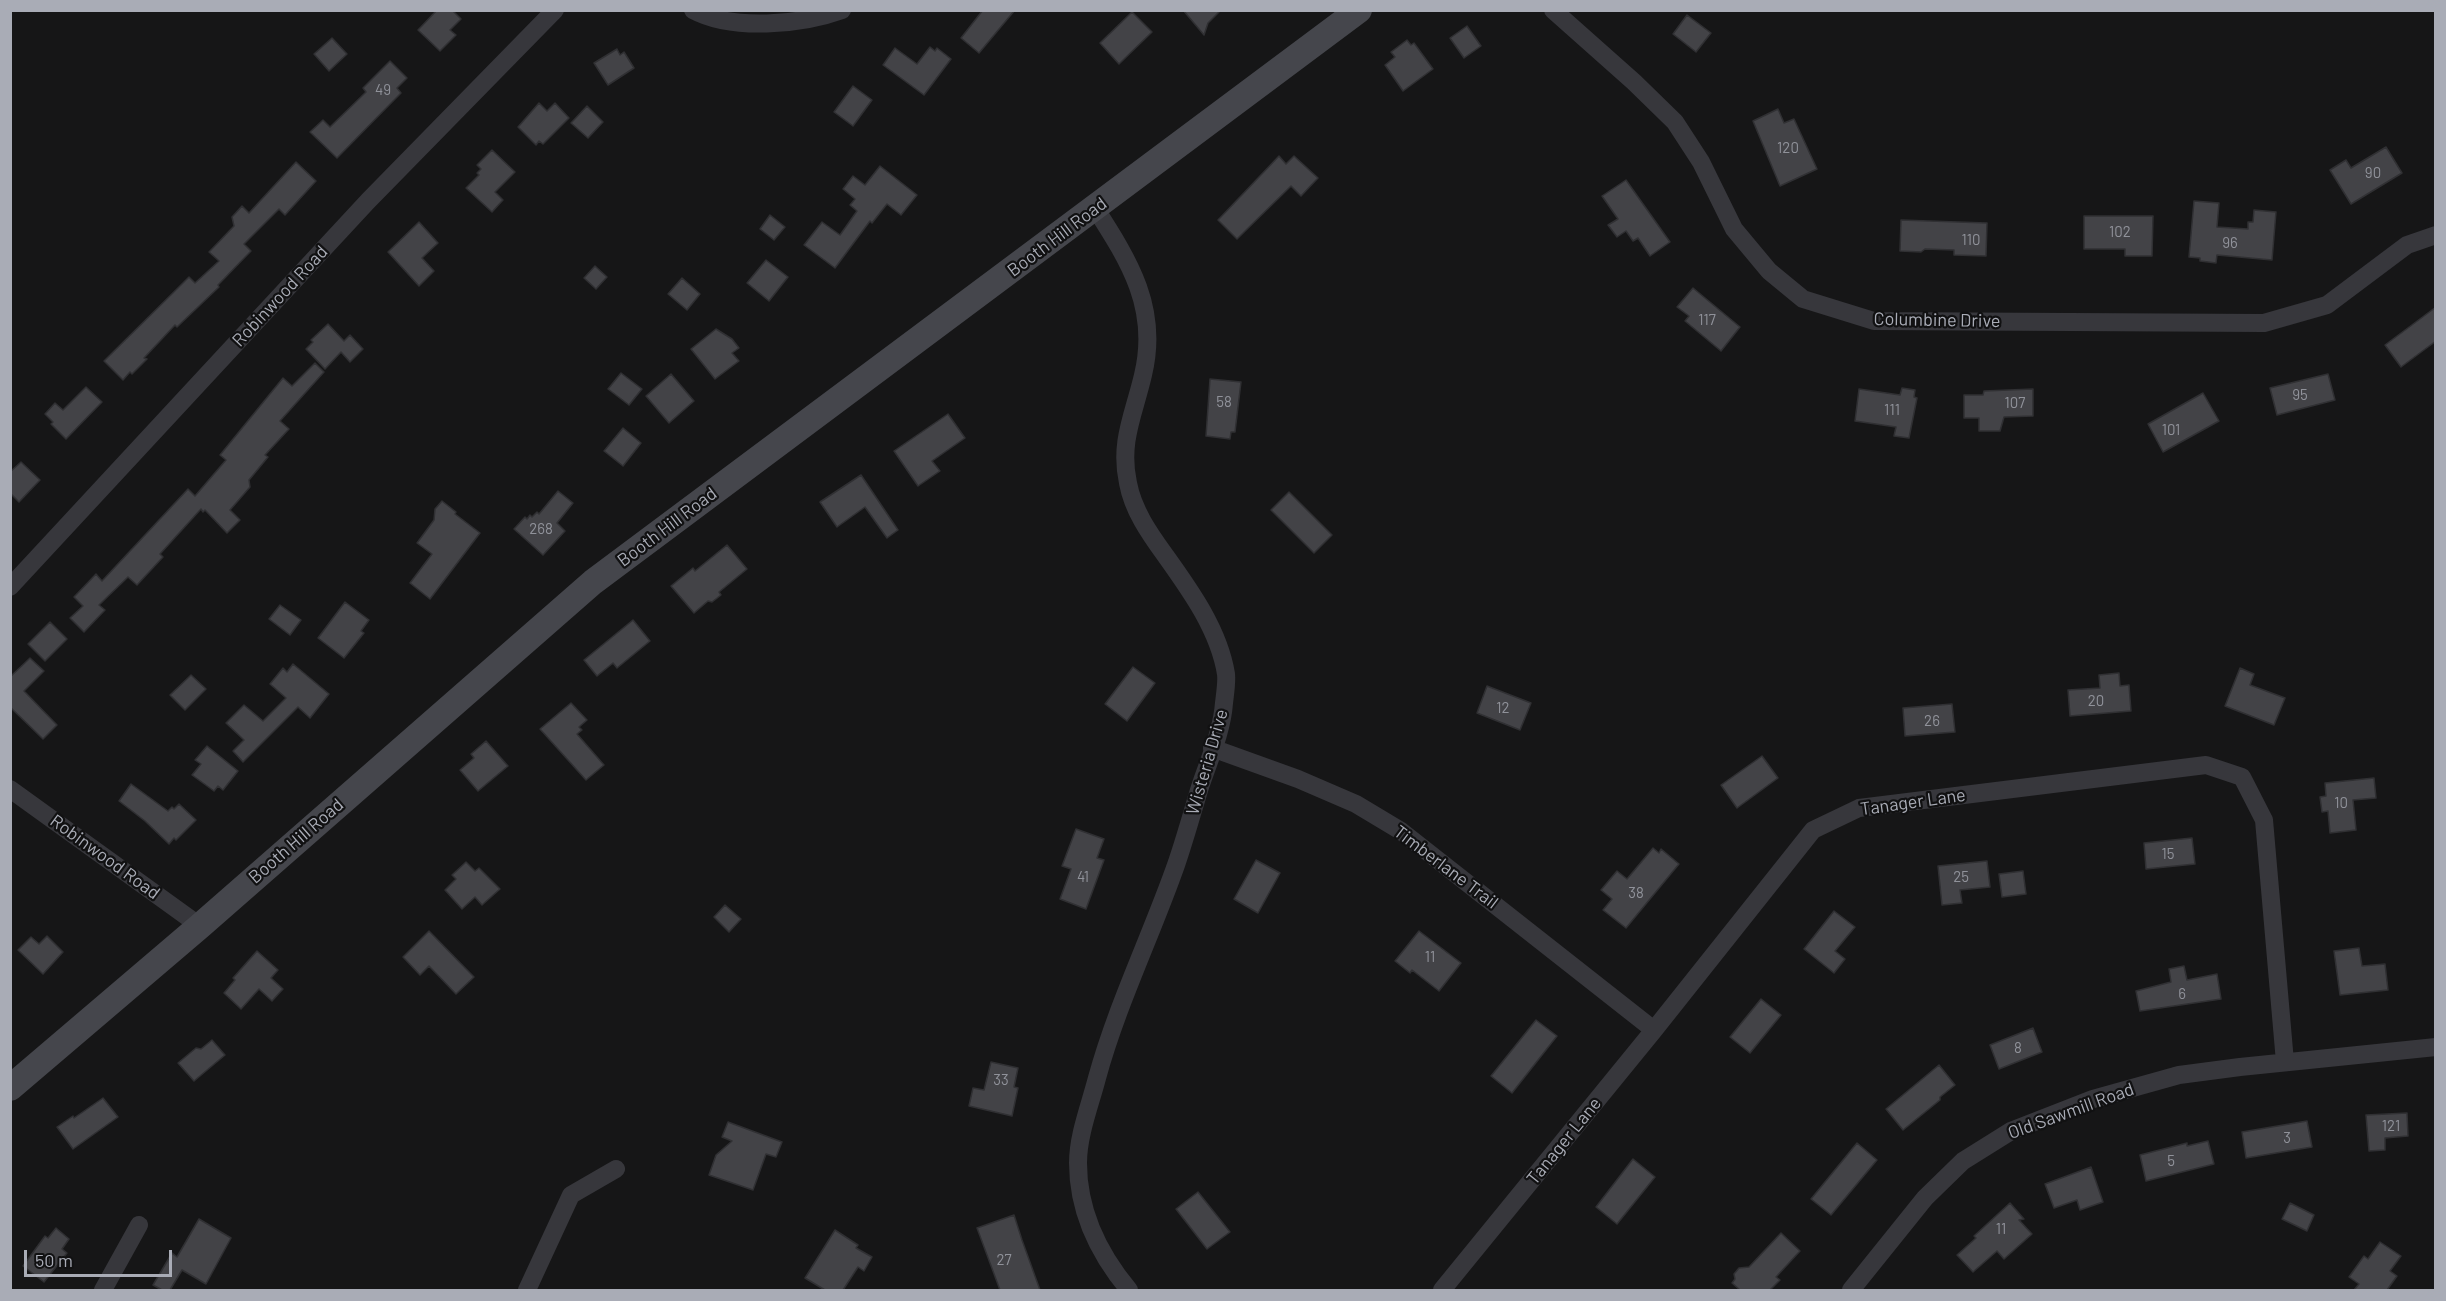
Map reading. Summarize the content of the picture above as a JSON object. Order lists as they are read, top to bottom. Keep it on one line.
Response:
{"streets":{"street":["Booth Hill Road","Robinwood Road","Columbine Drive","Wisteria Drive","Tanager Lane","Timberlane Trail","Old Sawmill Road"]},"crossings":[["Booth Hill Road","Robinwood Road"],["Booth Hill Road","Wisteria Drive"],["Wisteria Drive","Timberlane Trail"],["Tanager Lane","Timberlane Trail"],["Tanager Lane","Old Sawmill Road"]],"house_numbers":["49","120","90","102","110","96","117","95","58","107","111","101","268","20","12","26","10","15","41","25","38","11","6","8","33","121","3","5","11","27"],"scale_bar":"50 m"}
